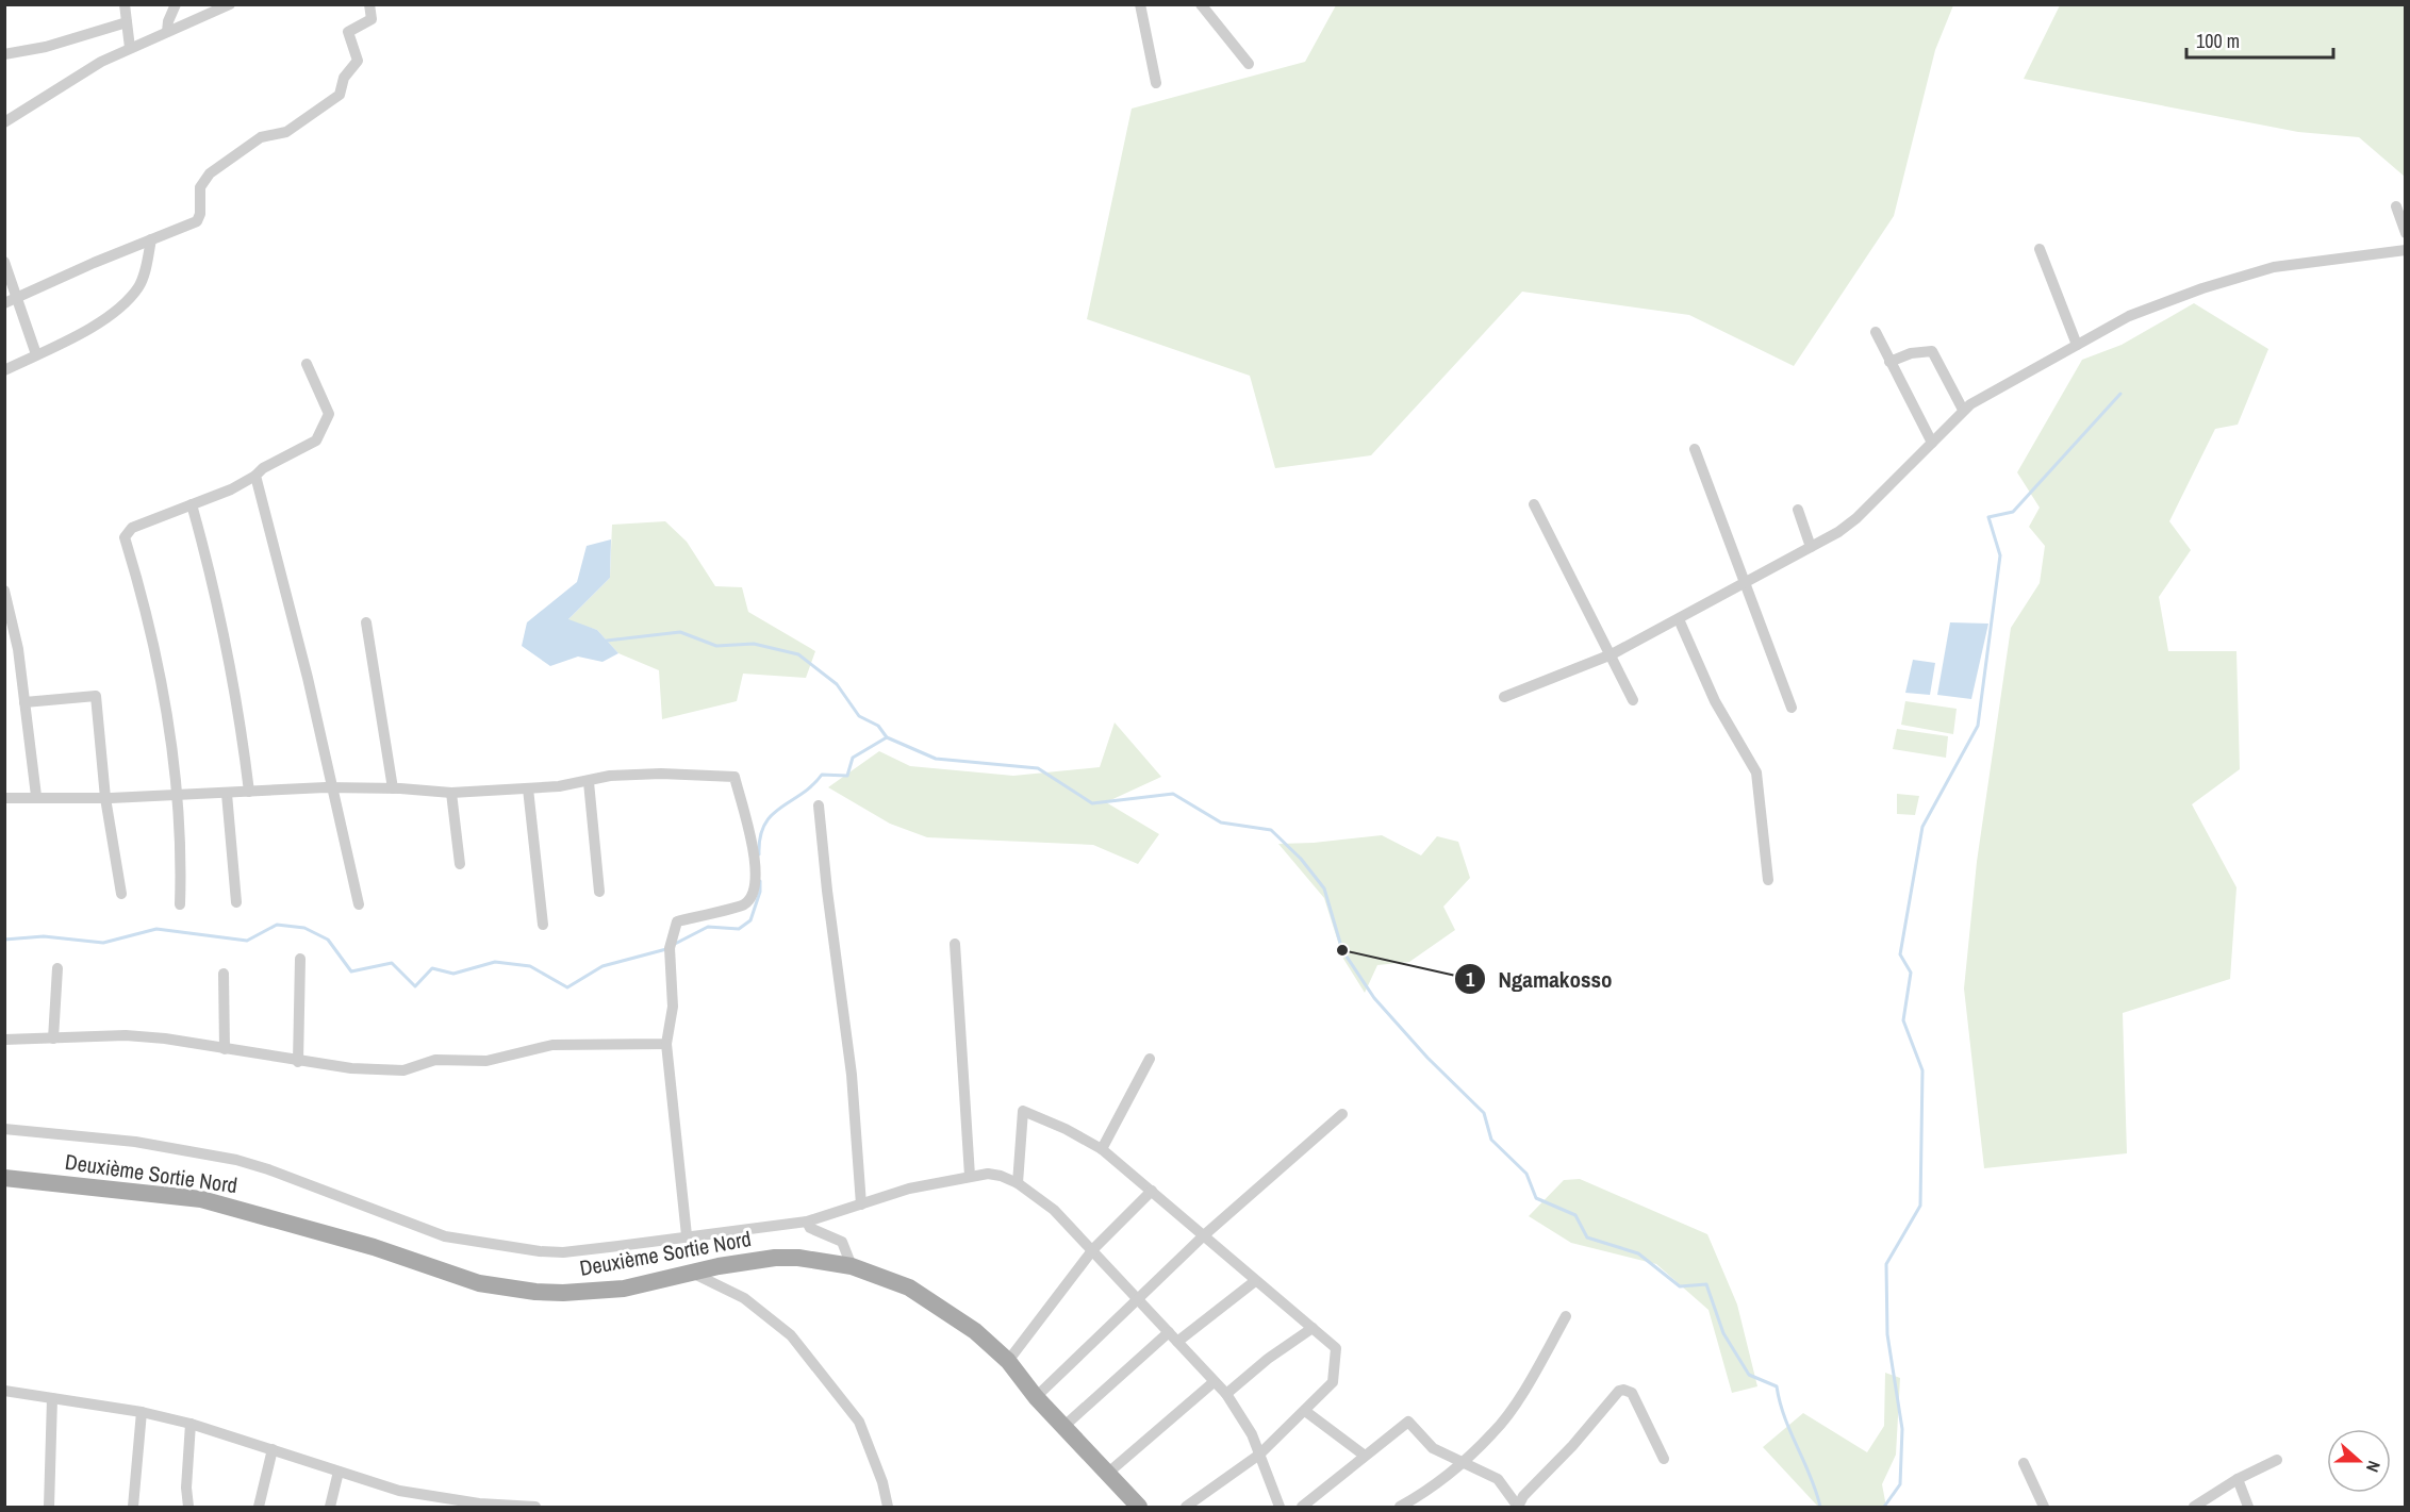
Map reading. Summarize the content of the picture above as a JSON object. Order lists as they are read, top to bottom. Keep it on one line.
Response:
{"streets":{"main road":["Deuxième Sortie Nord"]},"places":["Ngamakosso"],"scale_bar":"100 m","north":"right"}
